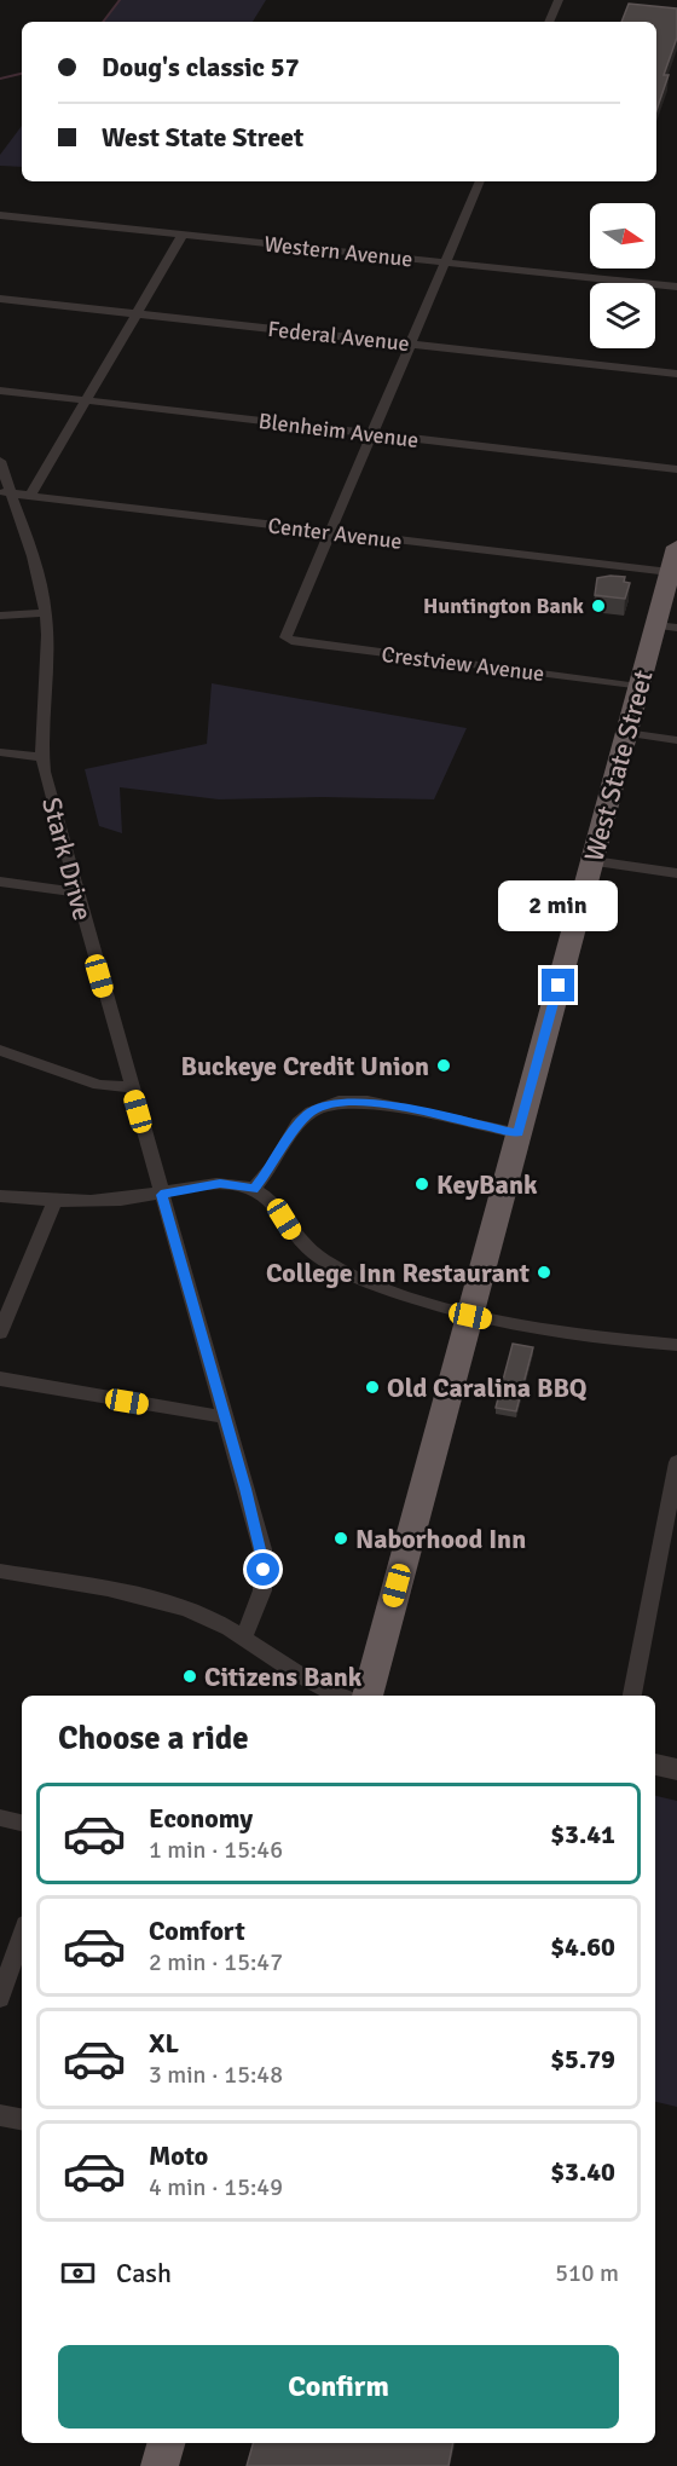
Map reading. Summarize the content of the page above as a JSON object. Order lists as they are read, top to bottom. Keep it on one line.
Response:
{"streets":{"highway":["West State Street"],"street":["Western Avenue","Federal Avenue","Blenheim Avenue","Center Avenue","Crestview Avenue","Stark Drive"]},"crossings":[["Center Avenue","Crestview Avenue"],["Center Avenue","West State Street"],["Center Avenue","Stark Drive"],["Crestview Avenue","West State Street"]],"places":["Huntington Bank","Buckeye Credit Union","KeyBank","College Inn Restaurant","Old Caralina BBQ","Naborhood Inn","Citizens Bank"],"north":"right","page":{"banner":["Doug's classic 57","West State Street"],"bubble":"2 min","heading":"Choose a ride","list":[{"name":"Economy","note":"1 min · 15:46","value":"$3.41"},{"name":"Comfort","note":"2 min · 15:47","value":"$4.60"},{"name":"XL","note":"3 min · 15:48","value":"$5.79"},{"name":"Moto","note":"4 min · 15:49","value":"$3.40"}],"pay":["Cash","510 m"],"buttons":"Confirm"}}
